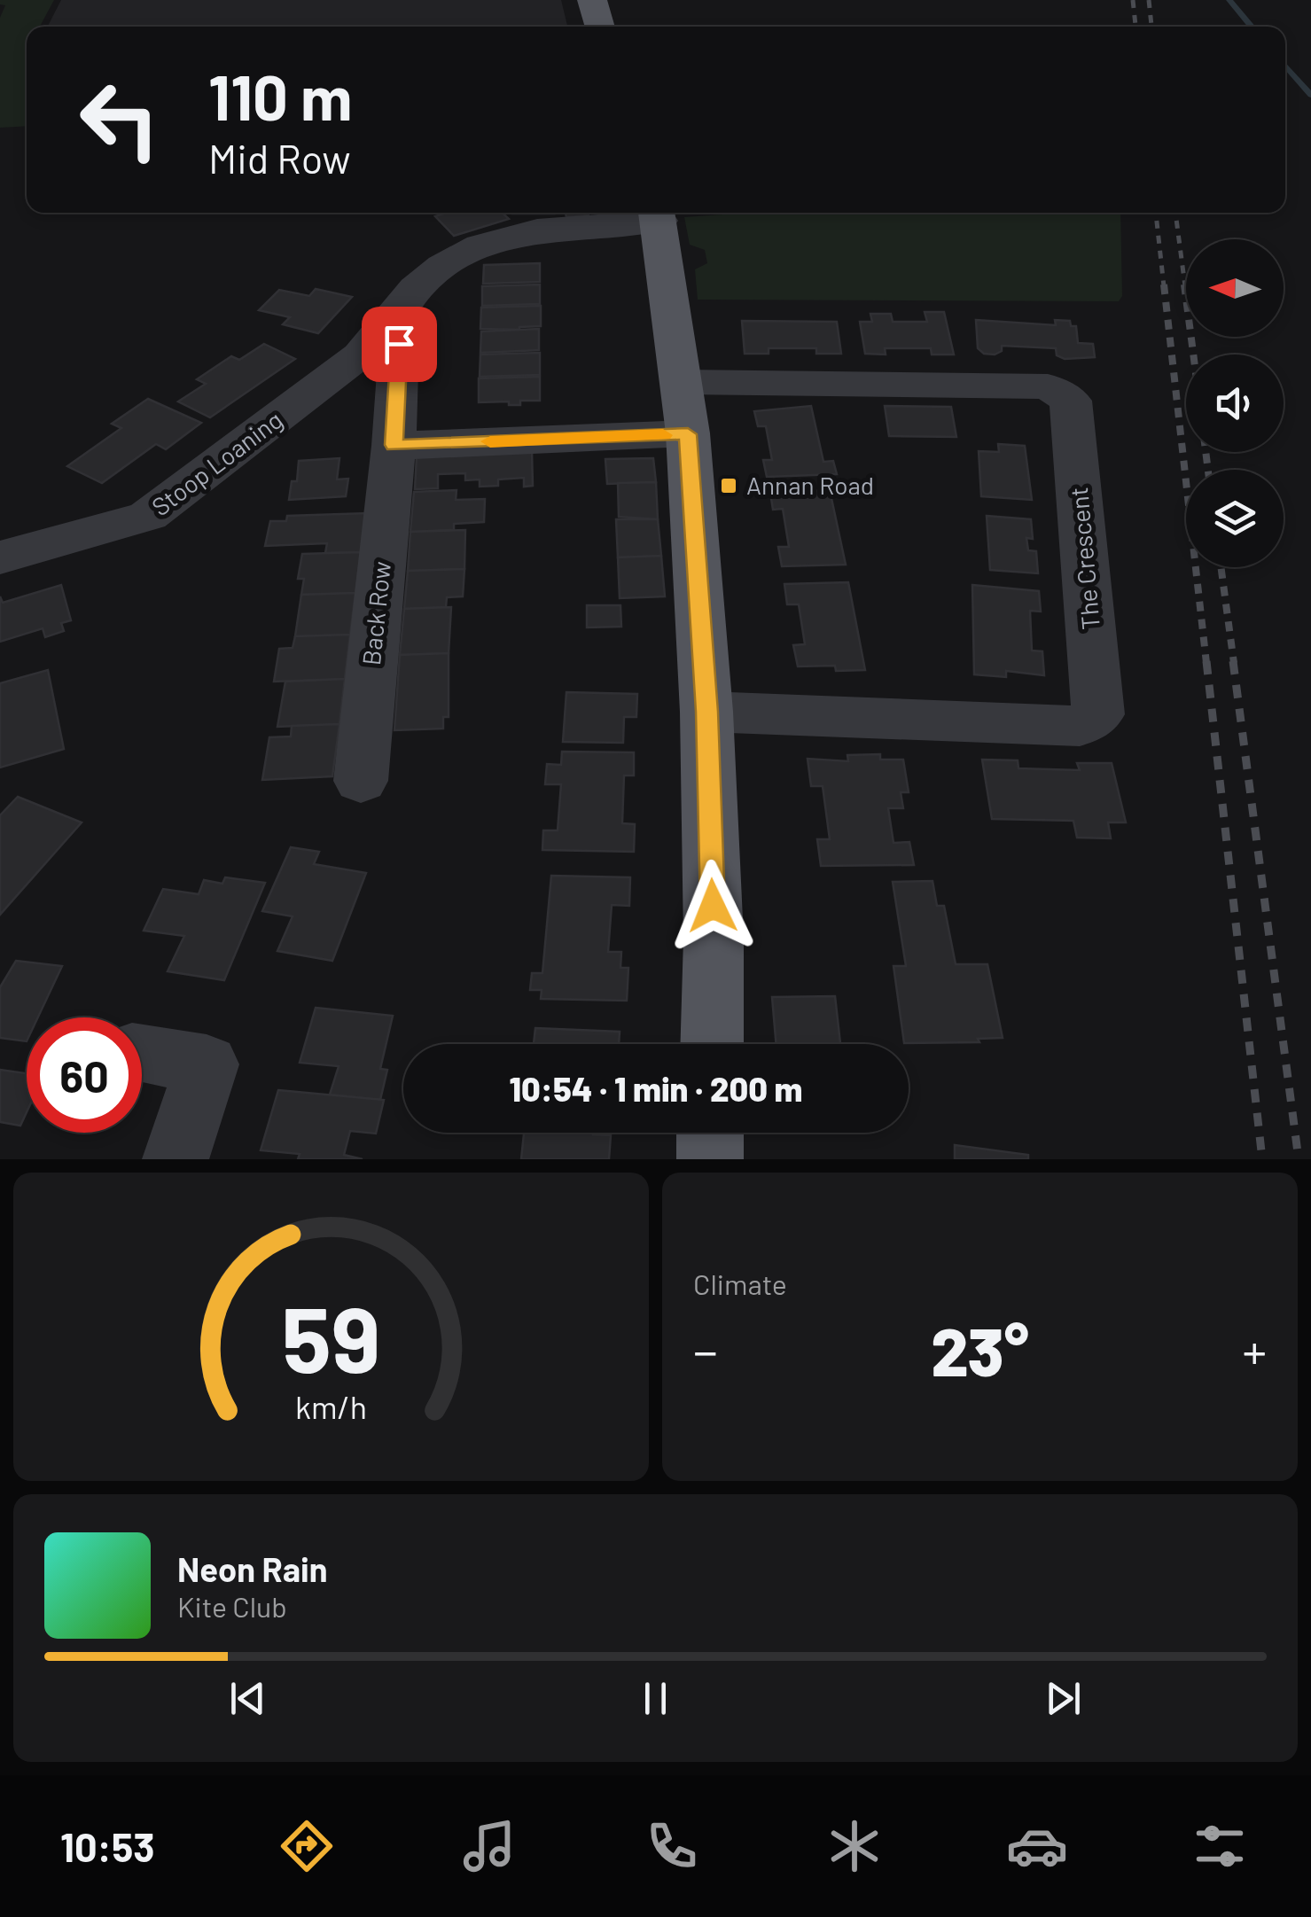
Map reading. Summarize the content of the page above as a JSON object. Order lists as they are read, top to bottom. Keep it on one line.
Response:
{"streets":{"street":["Stoop Loaning","The Crescent","Back Row"]},"crossings":[["Stoop Loaning","Back Row"]],"places":{"transit":["Annan Road"]},"north":"left","page":{"turn":["110 m","Mid Row"],"limit":"60","trip":"10:54 · 1 min · 200 m","tile":"Climate","heat":["−","23°","+"],"song":["Neon Rain","Kite Club"],"tabs":"10:53","gauge":["59","km/h"]}}
